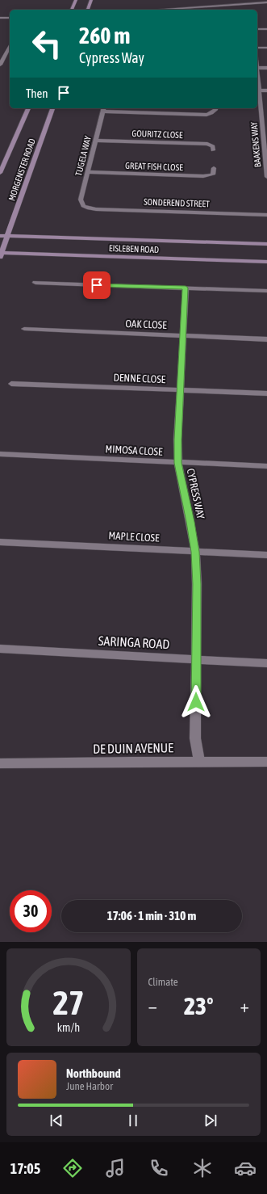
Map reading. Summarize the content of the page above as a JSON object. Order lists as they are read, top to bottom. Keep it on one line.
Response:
{"streets":{"main road":["MORGENSTER ROAD","EISLEBEN ROAD"],"street":["GOURITZ CLOSE","BAAKENS WAY","TUGELA WAY","GREAT FISH CLOSE","SONDEREND STREET","OAK CLOSE","DENNE CLOSE","MIMOSA CLOSE","CYPRESS WAY","MAPLE CLOSE","SARINGA ROAD","DE DUIN AVENUE"]},"crossings":[["GOURITZ CLOSE","TUGELA WAY"],["TUGELA WAY","GREAT FISH CLOSE"],["TUGELA WAY","SONDEREND STREET"],["MORGENSTER ROAD","EISLEBEN ROAD"],["OAK CLOSE","CYPRESS WAY"],["DENNE CLOSE","CYPRESS WAY"],["MIMOSA CLOSE","CYPRESS WAY"],["CYPRESS WAY","MAPLE CLOSE"],["CYPRESS WAY","SARINGA ROAD"],["CYPRESS WAY","DE DUIN AVENUE"]],"page":{"turn":["260 m","Cypress Way"],"then":"Then","limit":"30","trip":"17:06 · 1 min · 310 m","tile":"Climate","heat":["−","23°","+"],"song":["Northbound","June Harbor"],"tabs":"17:05","gauge":["27","km/h"]}}
